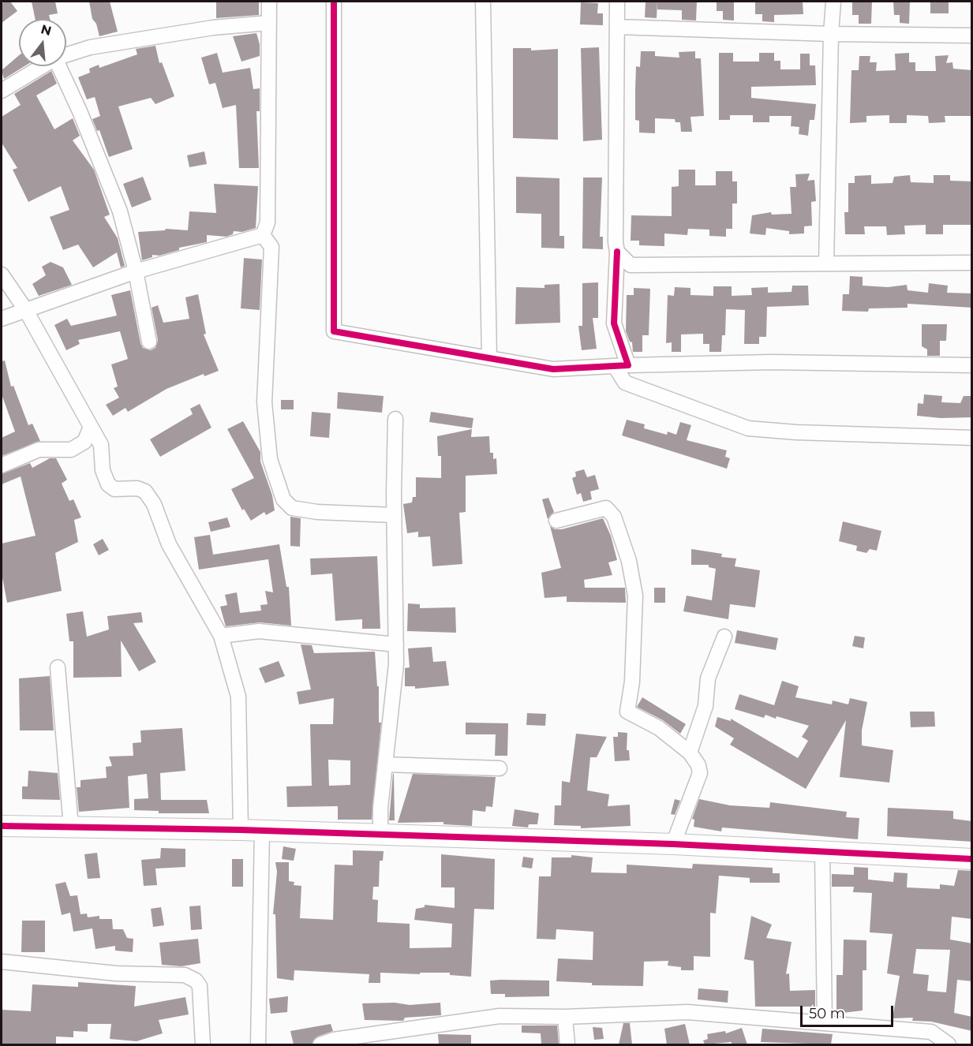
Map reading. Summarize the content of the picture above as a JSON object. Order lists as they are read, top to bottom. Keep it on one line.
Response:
{"scale_bar":"50 m","north":"top"}
